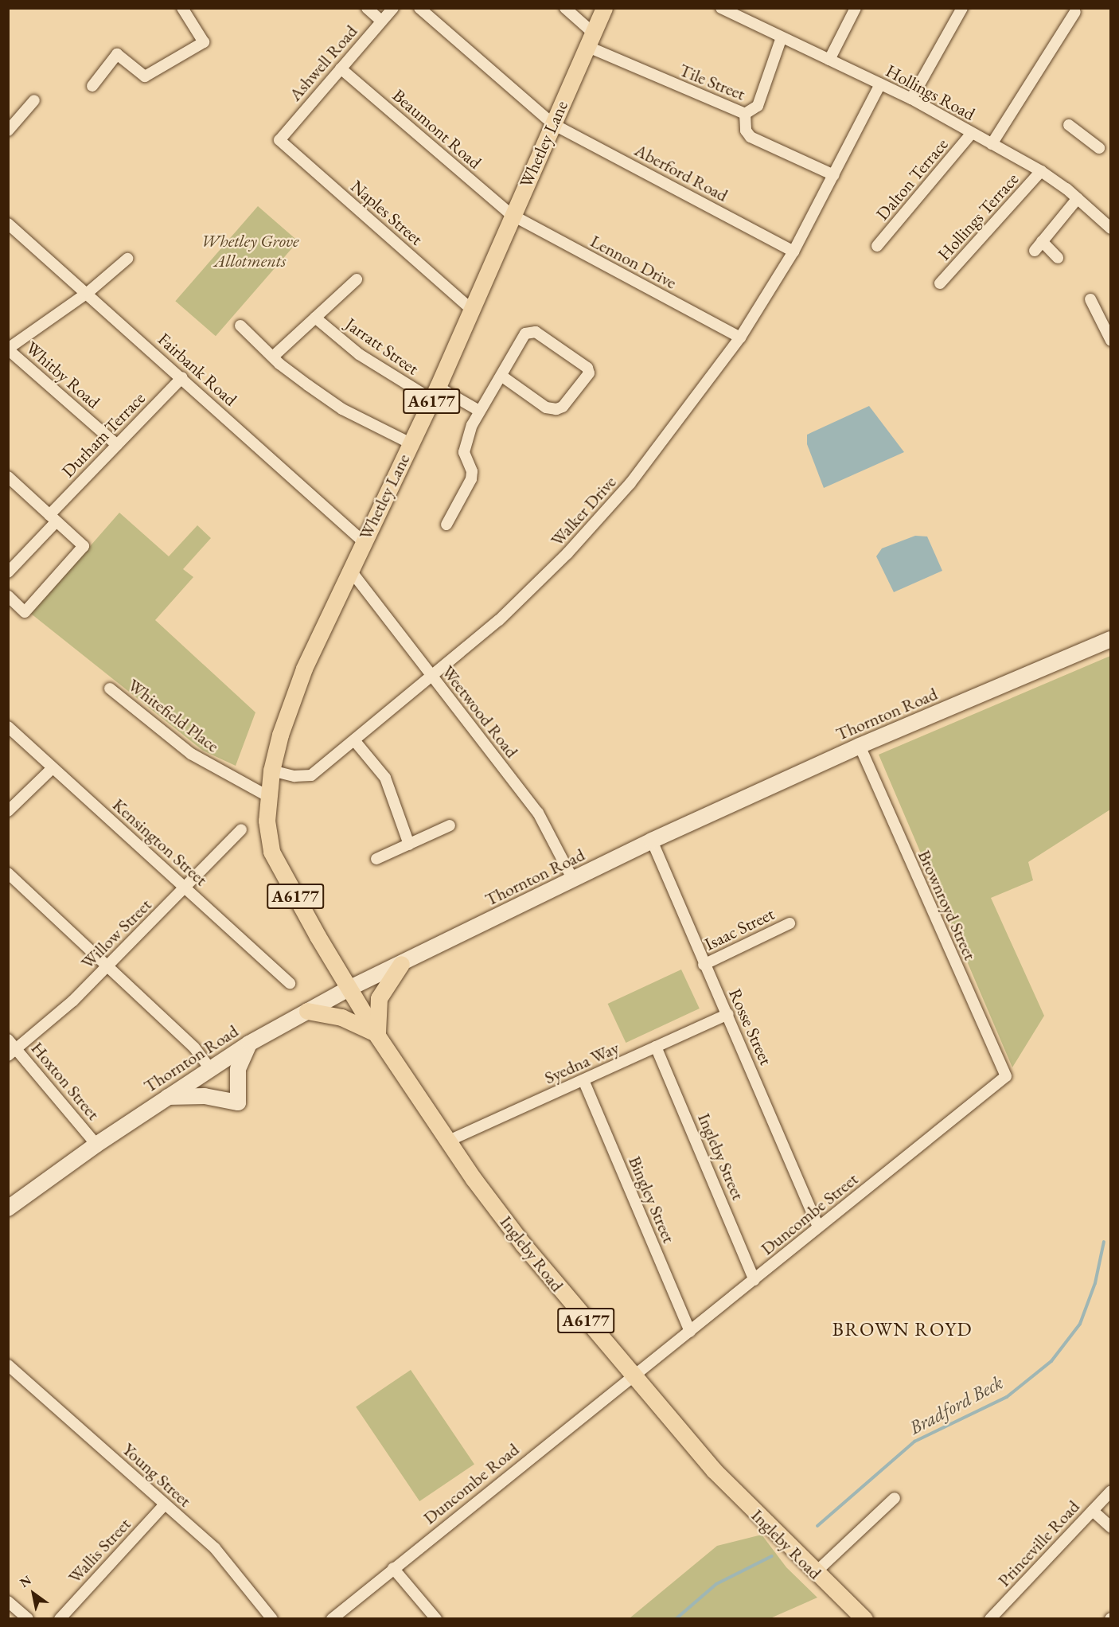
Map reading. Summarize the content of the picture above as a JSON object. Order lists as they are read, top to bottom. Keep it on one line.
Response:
{"streets":{"main road":["Whetley Lane","A6177","Thornton Road","Ingleby Road"],"street":["Ashwell Road","Tile Street","Hollings Road","Beaumont Road","Aberford Road","Dalton Terrace","Naples Street","Hollings Terrace","Lennon Drive","Jarratt Street","Fairbank Road","Whitby Road","Durham Terrace","Walker Drive","Weetwood Road","Whitefield Place","Kensington Street","Brownroyd Street","Isaac Street","Willow Street","Rosse Street","Syedna Way","Hoxton Street","Ingleby Street","Bingley Street","Duncombe Street","Young Street","Duncombe Road","Princeville Road","Wallis Street"]},"crossings":[["Ashwell Road","Beaumont Road"],["Ashwell Road","Naples Street"],["Tile Street","Hollings Road"],["Tile Street","Whetley Lane"],["Hollings Road","Dalton Terrace"],["Hollings Road","Hollings Terrace"],["Hollings Road","Walker Drive"],["Beaumont Road","Whetley Lane"],["Beaumont Road","Lennon Drive"],["Whetley Lane","Aberford Road"],["Whetley Lane","Naples Street"],["Whetley Lane","Lennon Drive"],["Whetley Lane","Jarratt Street"],["Whetley Lane","Fairbank Road"],["Whetley Lane","Walker Drive"],["Whetley Lane","Weetwood Road"],["Whetley Lane","Thornton Road"],["Whetley Lane","Whitefield Place"],["Whetley Lane","Ingleby Road"],["Aberford Road","Walker Drive"],["Lennon Drive","Walker Drive"],["Fairbank Road","Durham Terrace"],["Whitby Road","Durham Terrace"],["Walker Drive","Weetwood Road"],["Weetwood Road","Thornton Road"],["Thornton Road","Brownroyd Street"],["Thornton Road","Rosse Street"],["Thornton Road","Hoxton Street"],["Thornton Road","Ingleby Road"],["Kensington Street","Willow Street"],["Brownroyd Street","Duncombe Street"],["Isaac Street","Rosse Street"],["Willow Street","Hoxton Street"],["Rosse Street","Syedna Way"],["Rosse Street","Duncombe Street"],["Syedna Way","Ingleby Street"],["Syedna Way","Bingley Street"],["Syedna Way","Ingleby Road"],["Ingleby Street","Duncombe Street"],["Bingley Street","Duncombe Street"],["Duncombe Street","Ingleby Road"],["Duncombe Street","Duncombe Road"],["Ingleby Road","Duncombe Road"],["Young Street","Wallis Street"]],"districts":["BROWN ROYD"],"water":["Bradford Beck"],"parks":["Whetley Grove Allotments"],"north":"top left"}
